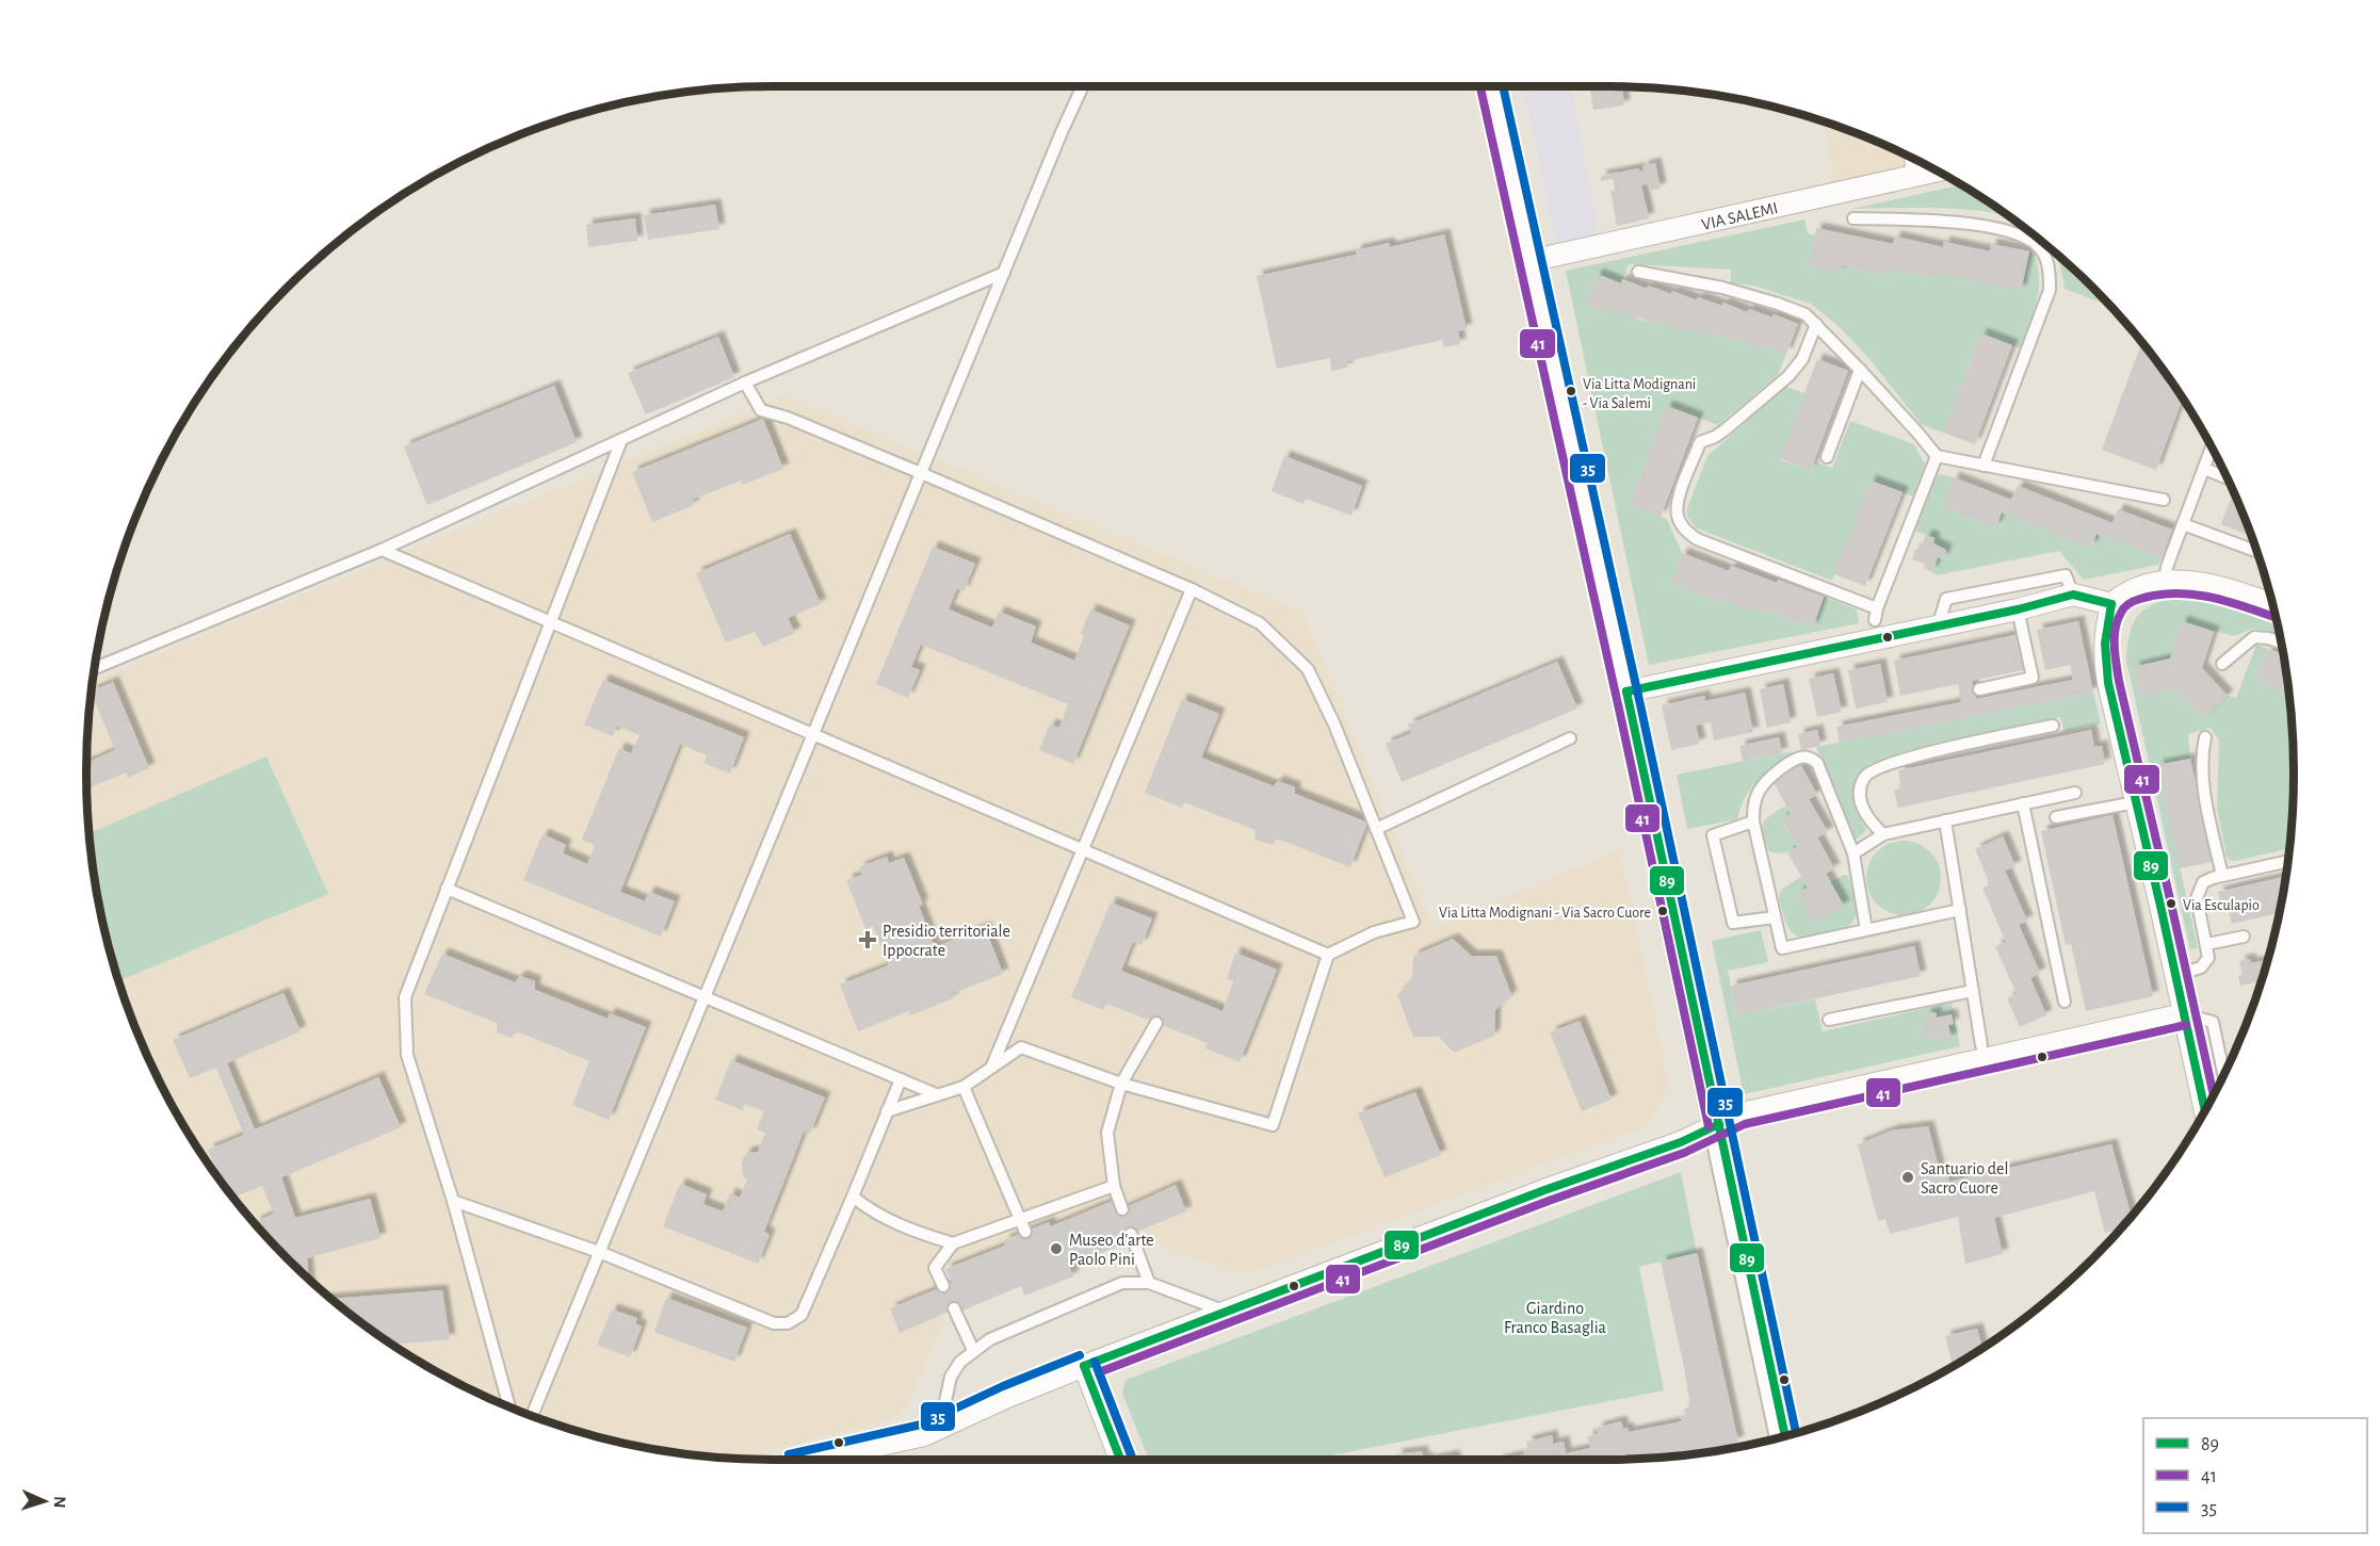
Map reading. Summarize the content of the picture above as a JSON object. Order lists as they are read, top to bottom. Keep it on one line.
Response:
{"streets":{"street":["VIA SALEMI"]},"parks":["Giardino Franco Basaglia"],"places":{"other":["Via Litta Modignani - Via Salemi","Via Esculapio","Via Litta Modignani - Via Sacro Cuore","Santuario del Sacro Cuore","Museo d'arte Paolo Pini"],"health":["Presidio territoriale Ippocrate"]},"lines":["transit line 41","transit line 35","transit line 89"],"legend":["89","41","35"],"north":"right"}
